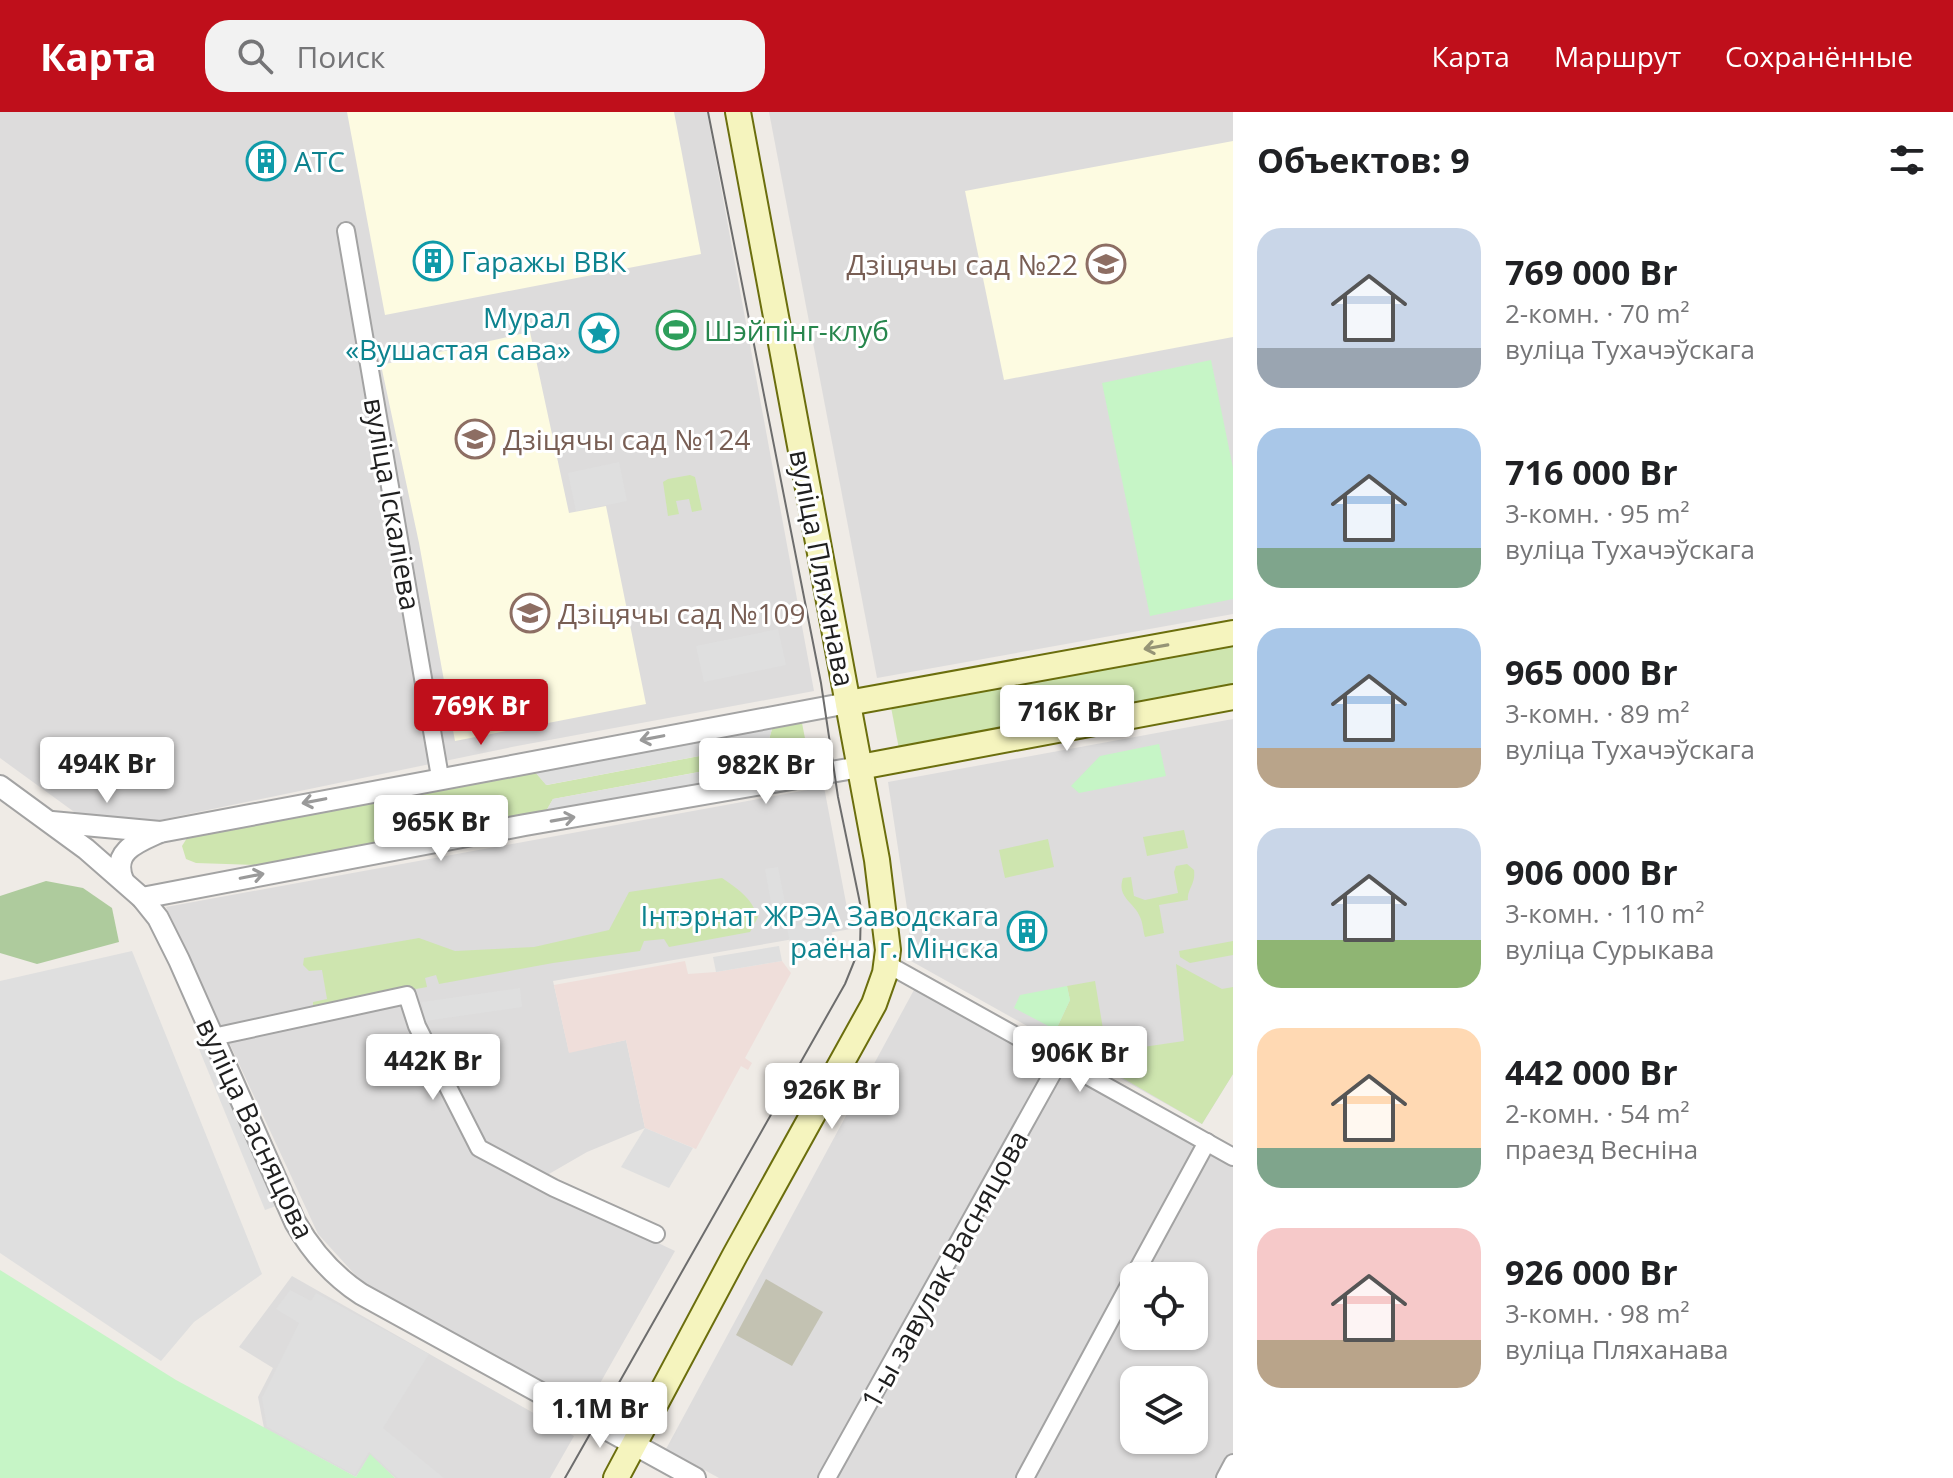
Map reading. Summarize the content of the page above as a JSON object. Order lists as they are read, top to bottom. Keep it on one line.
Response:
{"streets":{"main road":["вуліца Пляханава"],"street":["вуліца Іскаліева","вуліца Васняцова","1-ы завулак Васняцова"]},"crossings":[["вуліца Пляханава","вуліца Васняцова"]],"places":{"building":["АТС","Гаражы ВВК","Інтэрнат ЖРЭА Заводскага раёна г. Мінска"],"school or university":["Дзіцячы сад №22","Дзіцячы сад №124","Дзіцячы сад №109"],"sports":["Шэйпінг-клуб"],"place":["Мурал «Вушастая сава»"]},"page":{"header":"Карта","search":"Поиск","nav":["Карта","Маршрут","Сохранённые"],"heading":"Объектов: 9","list":[{"name":"769 000 Br","note":"2-комн. · 70 m² · вуліца Тухачэўскага"},{"name":"716 000 Br","note":"3-комн. · 95 m² · вуліца Тухачэўскага"},{"name":"965 000 Br","note":"3-комн. · 89 m² · вуліца Тухачэўскага"},{"name":"906 000 Br","note":"3-комн. · 110 m² · вуліца Сурыкава"},{"name":"442 000 Br","note":"2-комн. · 54 m² · праезд Весніна"},{"name":"926 000 Br","note":"3-комн. · 98 m² · вуліца Пляханава"}],"price":["769K Br","716K Br","494K Br","982K Br","965K Br","906K Br","442K Br","926K Br","1.1M Br"]}}
